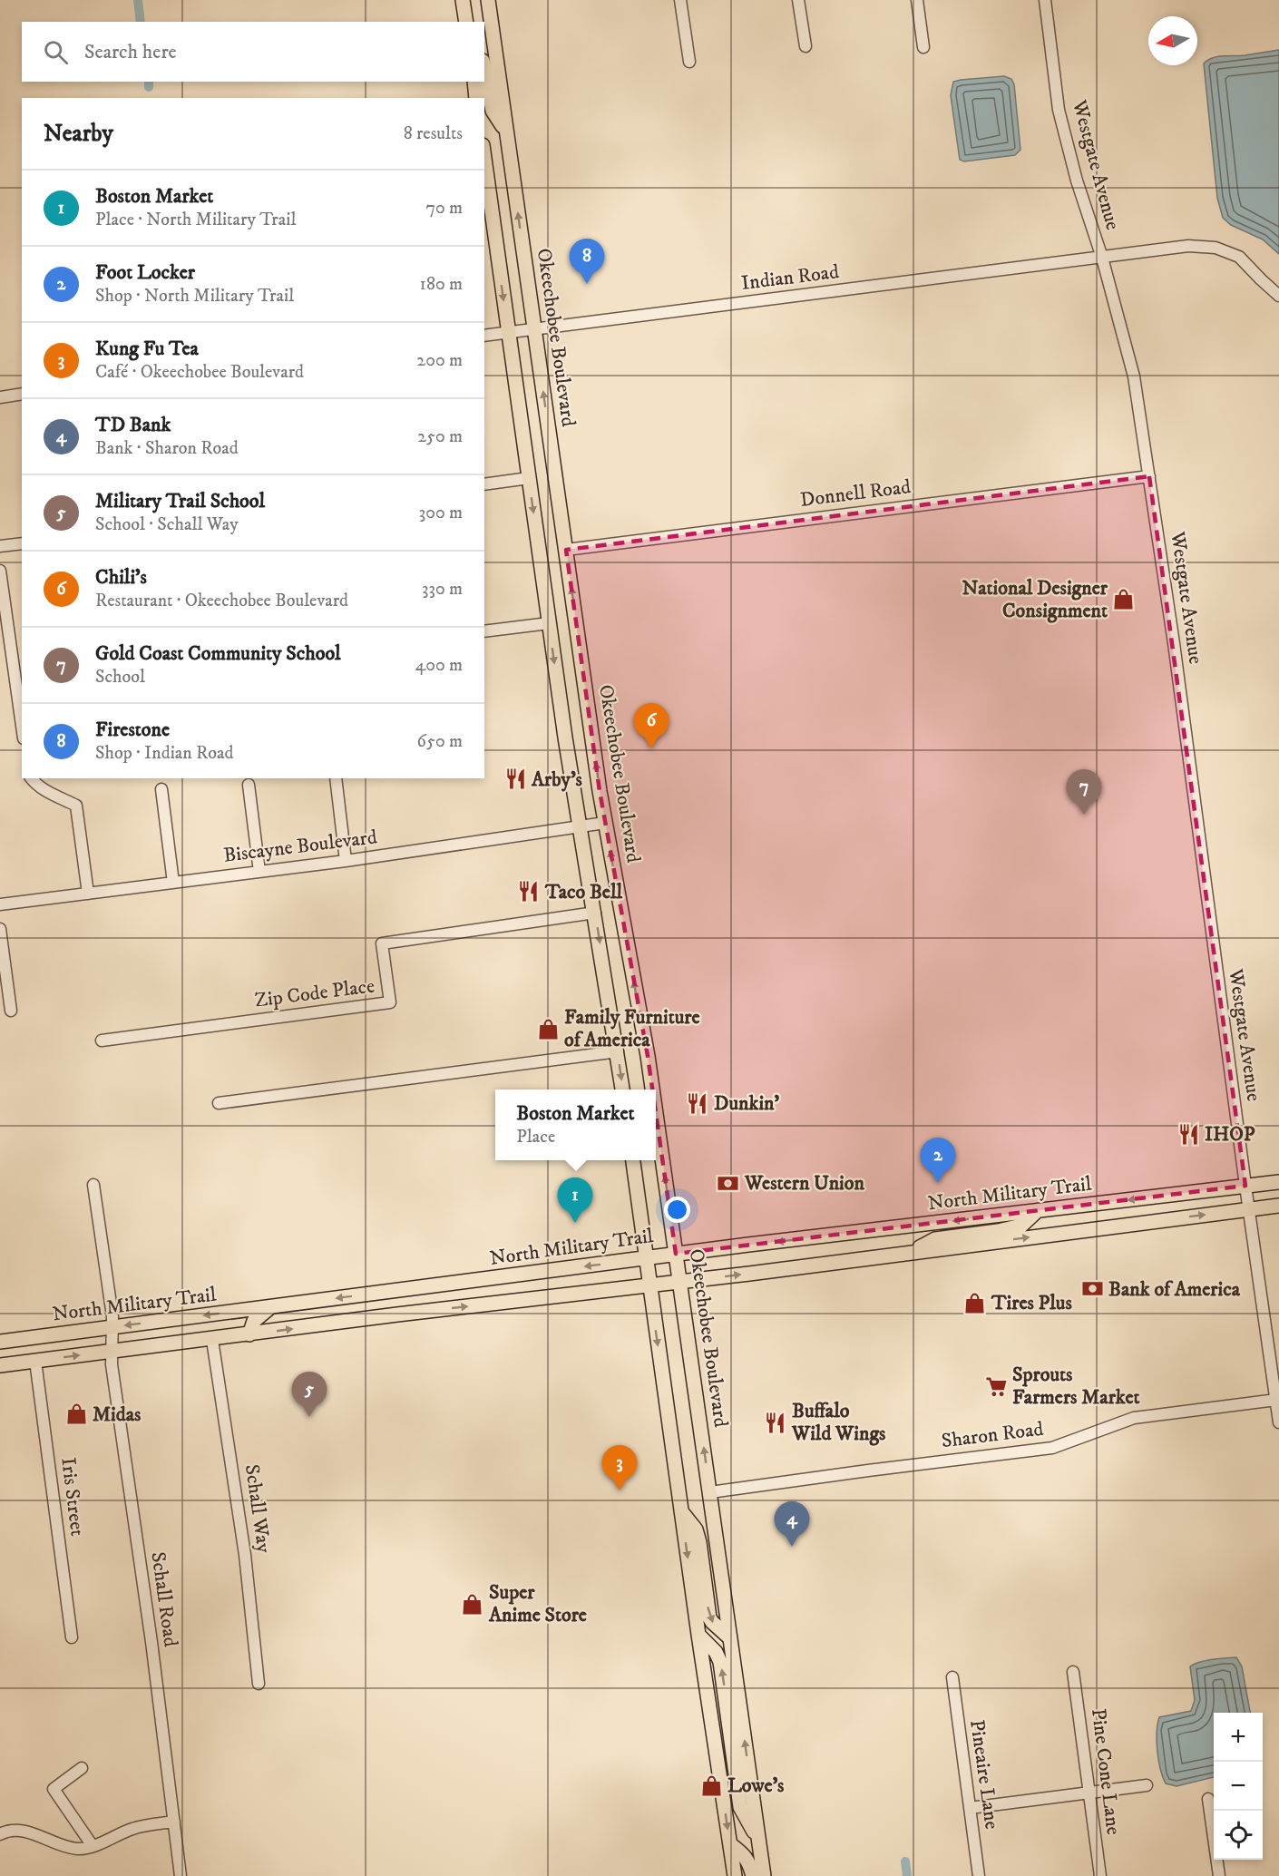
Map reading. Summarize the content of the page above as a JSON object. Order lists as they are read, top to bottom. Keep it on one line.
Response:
{"streets":{"main road":["Okeechobee Boulevard","North Military Trail"],"street":["Westgate Avenue","Indian Road","Donnell Road","Biscayne Boulevard","Zip Code Place","Sharon Road","Iris Street","Schall Way","Schall Road","Pine Cone Lane","Pineaire Lane"]},"crossings":[["Westgate Avenue","Indian Road"],["Westgate Avenue","Donnell Road"],["Westgate Avenue","North Military Trail"],["Westgate Avenue","Sharon Road"],["Indian Road","Okeechobee Boulevard"],["Okeechobee Boulevard","Donnell Road"],["Okeechobee Boulevard","Biscayne Boulevard"],["Okeechobee Boulevard","North Military Trail"],["Okeechobee Boulevard","Sharon Road"],["North Military Trail","Schall Road"]],"places":{"shop":["National Designer Consignment","Family Furniture of America","Tires Plus","Midas","Super Anime Store","Lowe's"],"restaurant":["Arby's","Taco Bell","Dunkin'","IHOP","Buffalo Wild Wings"],"bank":["Western Union","Bank of America"],"supermarket":["Sprouts Farmers Market"]},"north":"left","page":{"search":"Search here","heading":["Nearby","8 results"],"list":[{"mark":"1","name":"Boston Market","note":"Place · North Military Trail","value":"70 m"},{"mark":"2","name":"Foot Locker","note":"Shop · North Military Trail","value":"180 m"},{"mark":"3","name":"Kung Fu Tea","note":"Café · Okeechobee Boulevard","value":"200 m"},{"mark":"4","name":"TD Bank","note":"Bank · Sharon Road","value":"250 m"},{"mark":"5","name":"Military Trail School","note":"School · Schall Way","value":"300 m"},{"mark":"6","name":"Chili's","note":"Restaurant · Okeechobee Boulevard","value":"330 m"},{"mark":"7","name":"Gold Coast Community School","note":"School","value":"400 m"},{"mark":"8","name":"Firestone","note":"Shop · Indian Road","value":"650 m"}],"pins":["8","6","7","2","1","5","3","4"],"popup":["Boston Market","Place"],"map_buttons":["+","−"]}}
